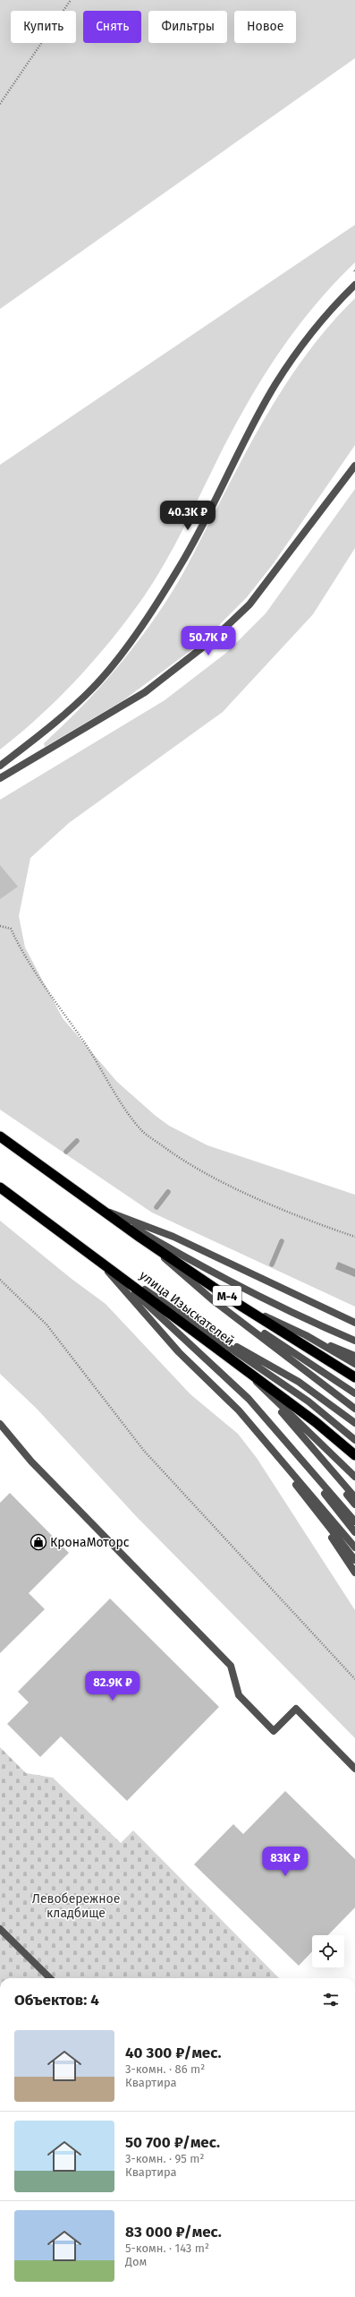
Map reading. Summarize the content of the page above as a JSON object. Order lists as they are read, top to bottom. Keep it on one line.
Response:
{"streets":{"highway":["М-4","улица Изыскателей"]},"parks":["Левобережное кладбище"],"places":{"shop":["КронаМоторс"]},"page":{"chip":["Купить","Снять","Фильтры","Новое"],"price":["40.3K ₽","50.7K ₽","82.9K ₽","83K ₽"],"heading":"Объектов: 4","list":[{"name":"40 300 ₽/мес.","note":"3-комн. · 86 m² · Квартира"},{"name":"50 700 ₽/мес.","note":"3-комн. · 95 m² · Квартира"},{"name":"83 000 ₽/мес.","note":"5-комн. · 143 m² · Дом"}]}}
